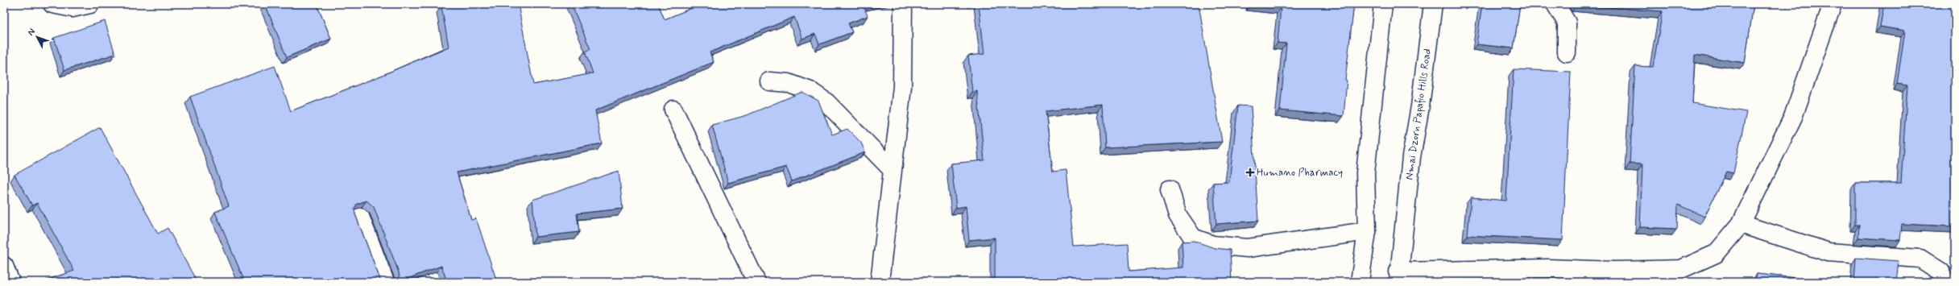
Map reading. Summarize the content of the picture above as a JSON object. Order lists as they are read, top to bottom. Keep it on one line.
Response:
{"streets":{"street":["Nmai Dzorn Papafio Hills Road"]},"places":{"health":["Humano Pharmacy"]},"north":"top left"}
